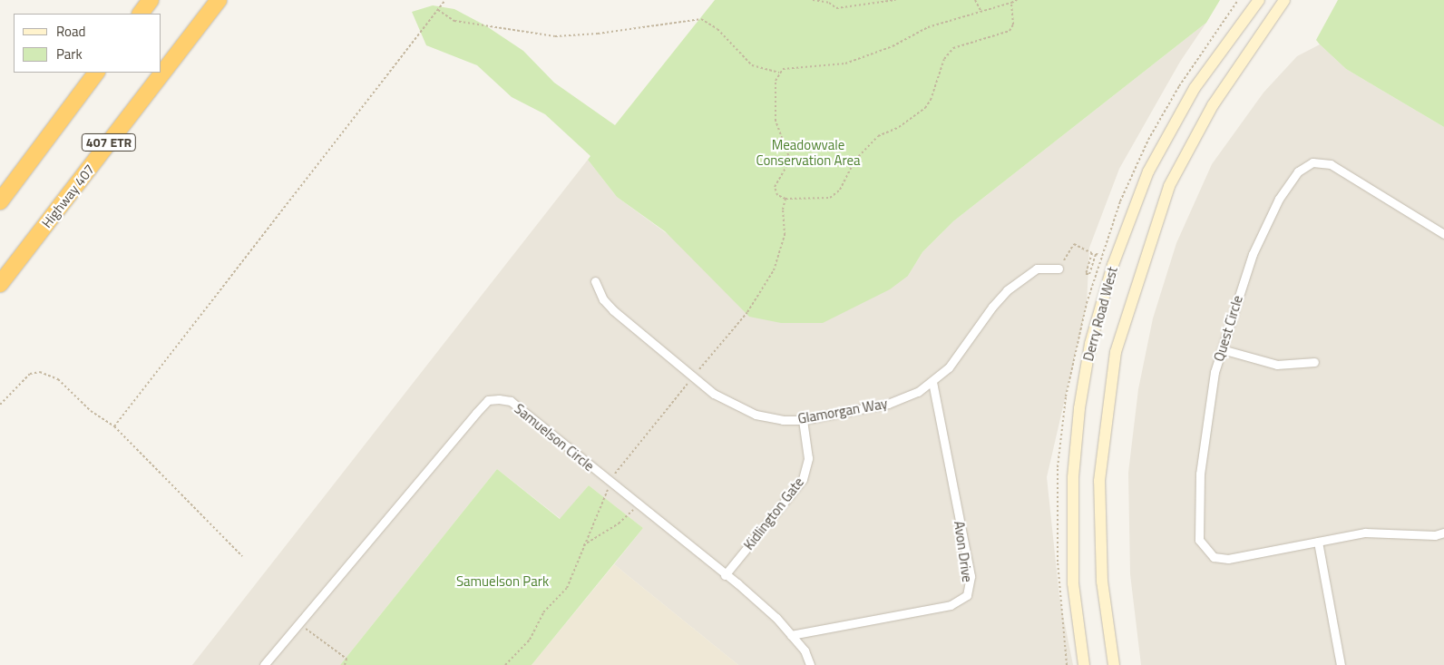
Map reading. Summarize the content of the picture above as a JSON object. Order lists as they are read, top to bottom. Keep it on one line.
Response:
{"streets":{"highway":["407 ETR","Highway 407"],"main road":["Derry Road West"],"street":["Quest Circle","Glamorgan Way","Samuelson Circle","Kidlington Gate","Avon Drive"]},"crossings":[["Glamorgan Way","Kidlington Gate"],["Glamorgan Way","Avon Drive"],["Samuelson Circle","Kidlington Gate"],["Samuelson Circle","Avon Drive"]],"parks":["Meadowvale Conservation Area","Samuelson Park"],"legend":["Road","Park"]}
